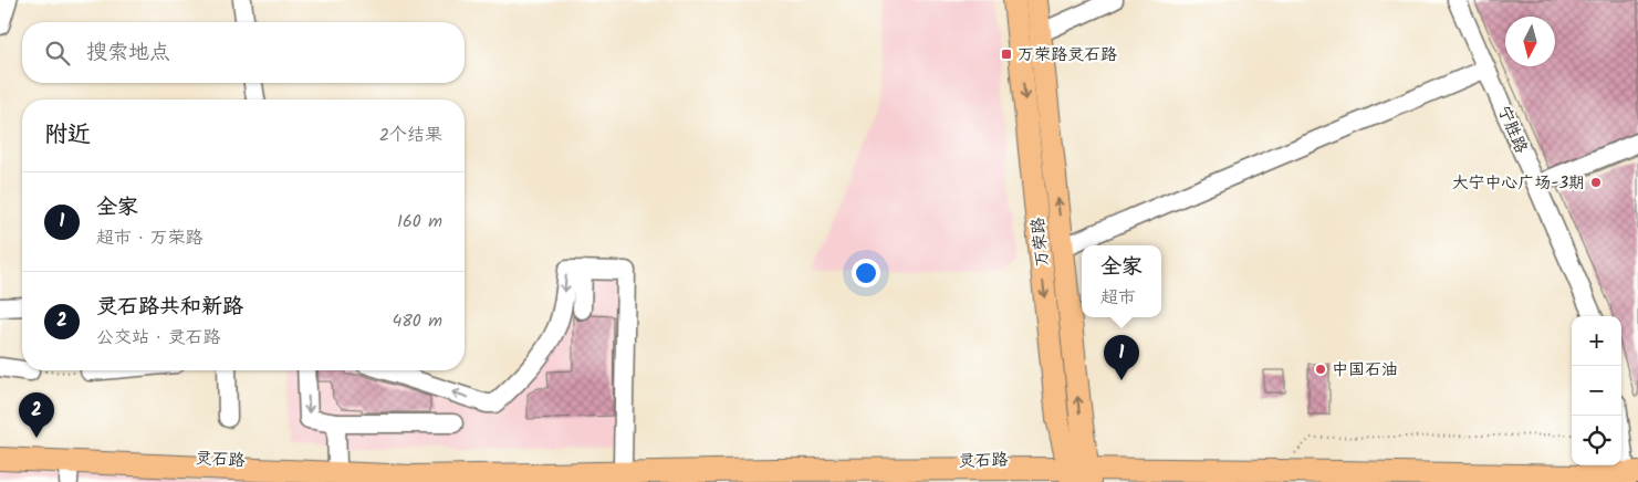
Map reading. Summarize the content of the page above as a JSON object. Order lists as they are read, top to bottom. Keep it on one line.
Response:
{"streets":{"main road":["万荣路","灵石路"],"street":["宁胜路"]},"crossings":[["万荣路","灵石路"]],"places":{"transit":["万荣路灵石路"],"other":["大宁中心广场-3期","中国石油"]},"north":"bottom","page":{"search":"搜索地点","heading":["附近","2个结果"],"list":[{"mark":"1","name":"全家","note":"超市 · 万荣路","value":"160 m"},{"mark":"2","name":"灵石路共和新路","note":"公交站 · 灵石路","value":"480 m"}],"popup":["全家","超市"],"map_buttons":["+","−"],"pins":["1","2"]}}
